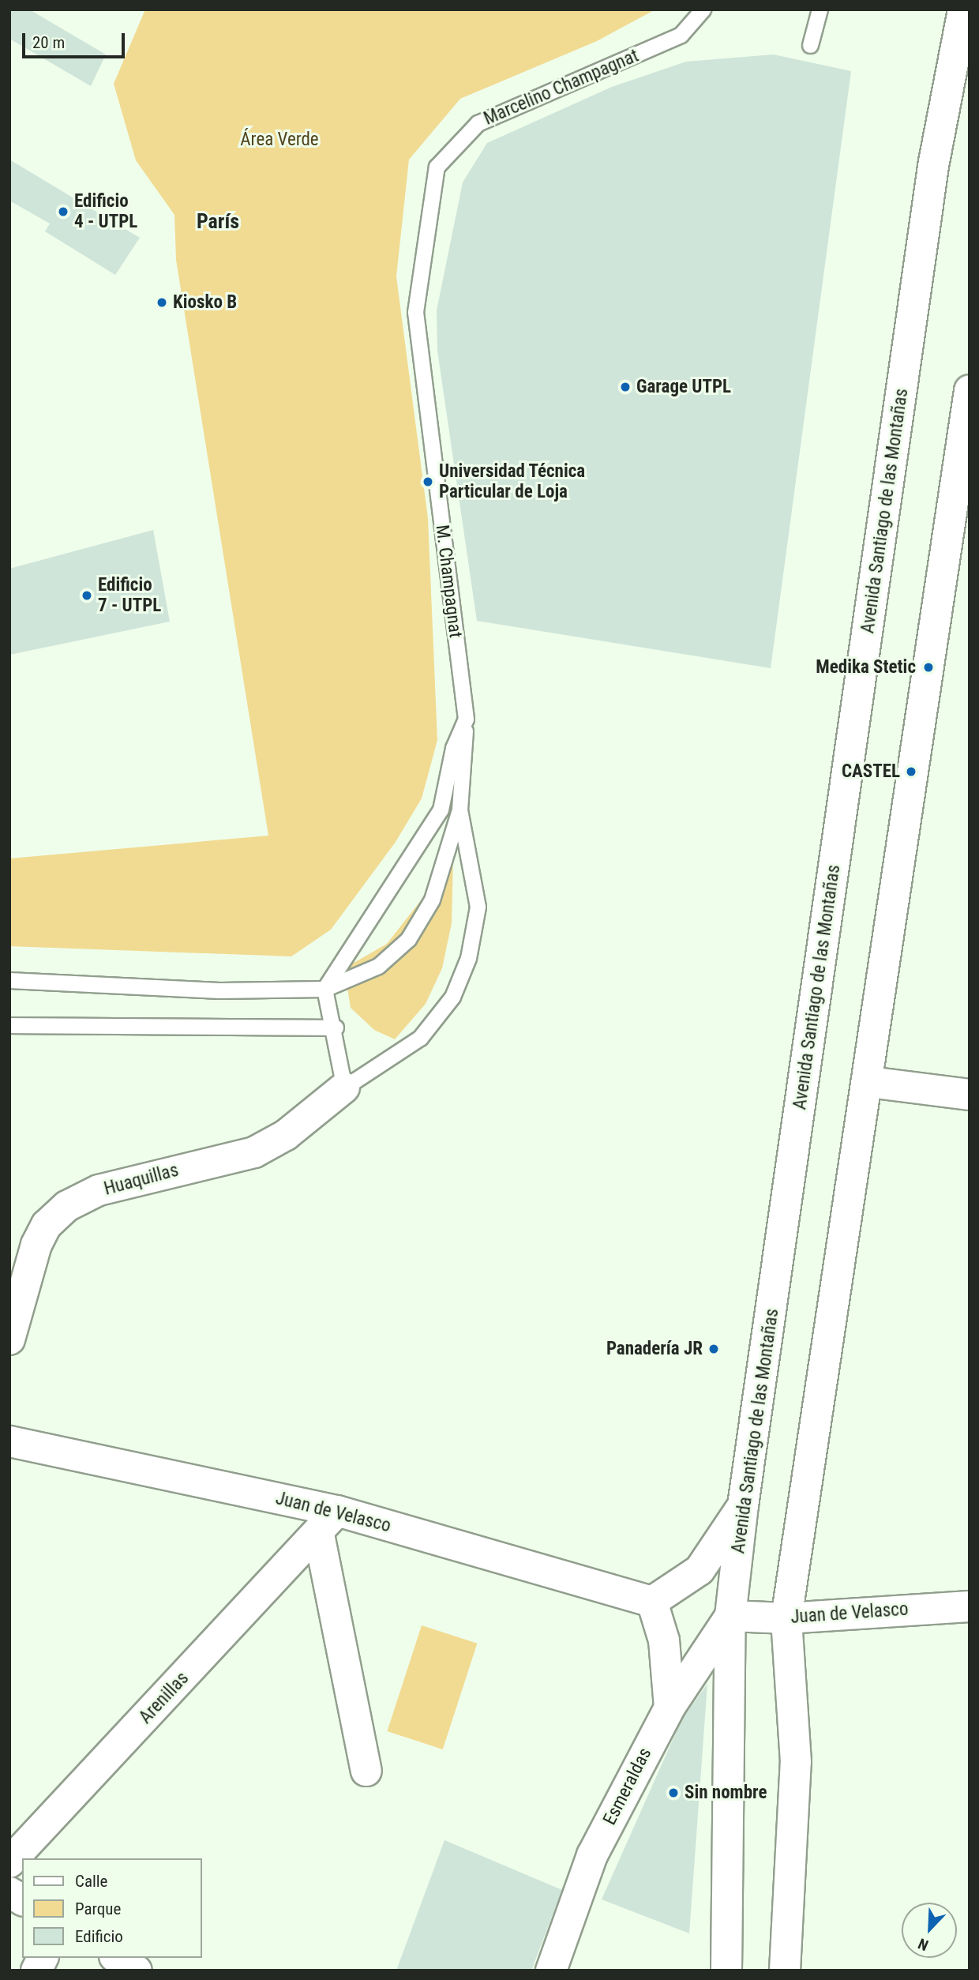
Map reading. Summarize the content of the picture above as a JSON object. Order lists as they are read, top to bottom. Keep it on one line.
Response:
{"streets":{"main road":["Avenida Santiago de las Montañas","Huaquillas","Juan de Velasco","Arenillas","Esmeraldas"],"lane":["Marcelino Champagnat","M. Champagnat"]},"crossings":[["Marcelino Champagnat","M. Champagnat"],["Avenida Santiago de las Montañas","Juan de Velasco"],["Avenida Santiago de las Montañas","Esmeraldas"],["M. Champagnat","Huaquillas"],["Juan de Velasco","Arenillas"],["Juan de Velasco","Esmeraldas"]],"districts":["París"],"parks":["Área Verde"],"places":["Edificio 4 - UTPL","Kiosko B","Garage UTPL","Universidad Técnica Particular de Loja","Edificio 7 - UTPL","Medika Stetic","CASTEL","Panadería JR","Sin nombre"],"legend":["Calle","Parque","Edificio"],"scale_bar":"20 m","north":"bottom left"}
